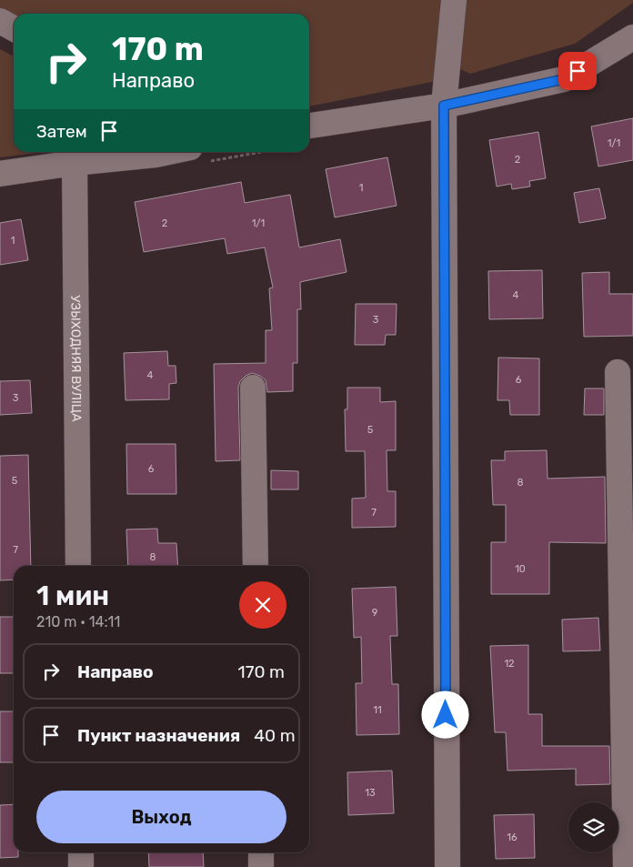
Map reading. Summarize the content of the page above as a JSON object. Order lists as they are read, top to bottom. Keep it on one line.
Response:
{"streets":{"street":["УЗЫХОДНЯЯ ВУЛІЦА"]},"house_numbers":["1/1","2","1","2","1/1","1","4","3","4","6","3","5","6","5","8","7","7","8","10","9","12","11","13","16"],"page":{"turn":["170 m","Направо"],"then":"Затем","heading":["1 мин","210 m · 14:11"],"list":[{"name":"Направо","value":"170 m"},{"name":"Пункт назначения","value":"40 m"}],"buttons":"Выход"}}
